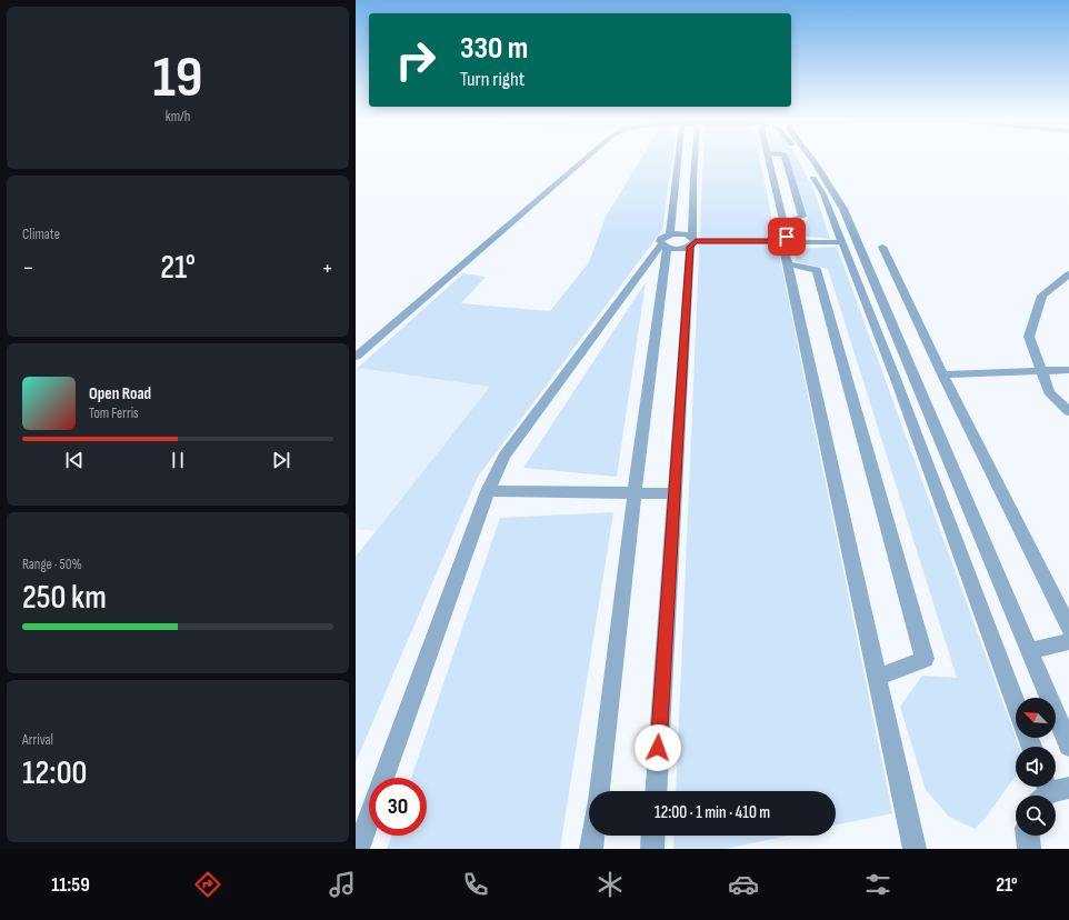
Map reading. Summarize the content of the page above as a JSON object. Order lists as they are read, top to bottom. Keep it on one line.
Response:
{"north":"top left","page":{"tile":[["19","km/h"],"Climate",["Range · 50%","250 km"],["Arrival","12:00"]],"turn":["330 m","Turn right"],"heat":["−","21°","+"],"song":["Open Road","Tom Ferris"],"limit":"30","trip":"12:00 · 1 min · 410 m","tabs":["11:59","21°"]}}
